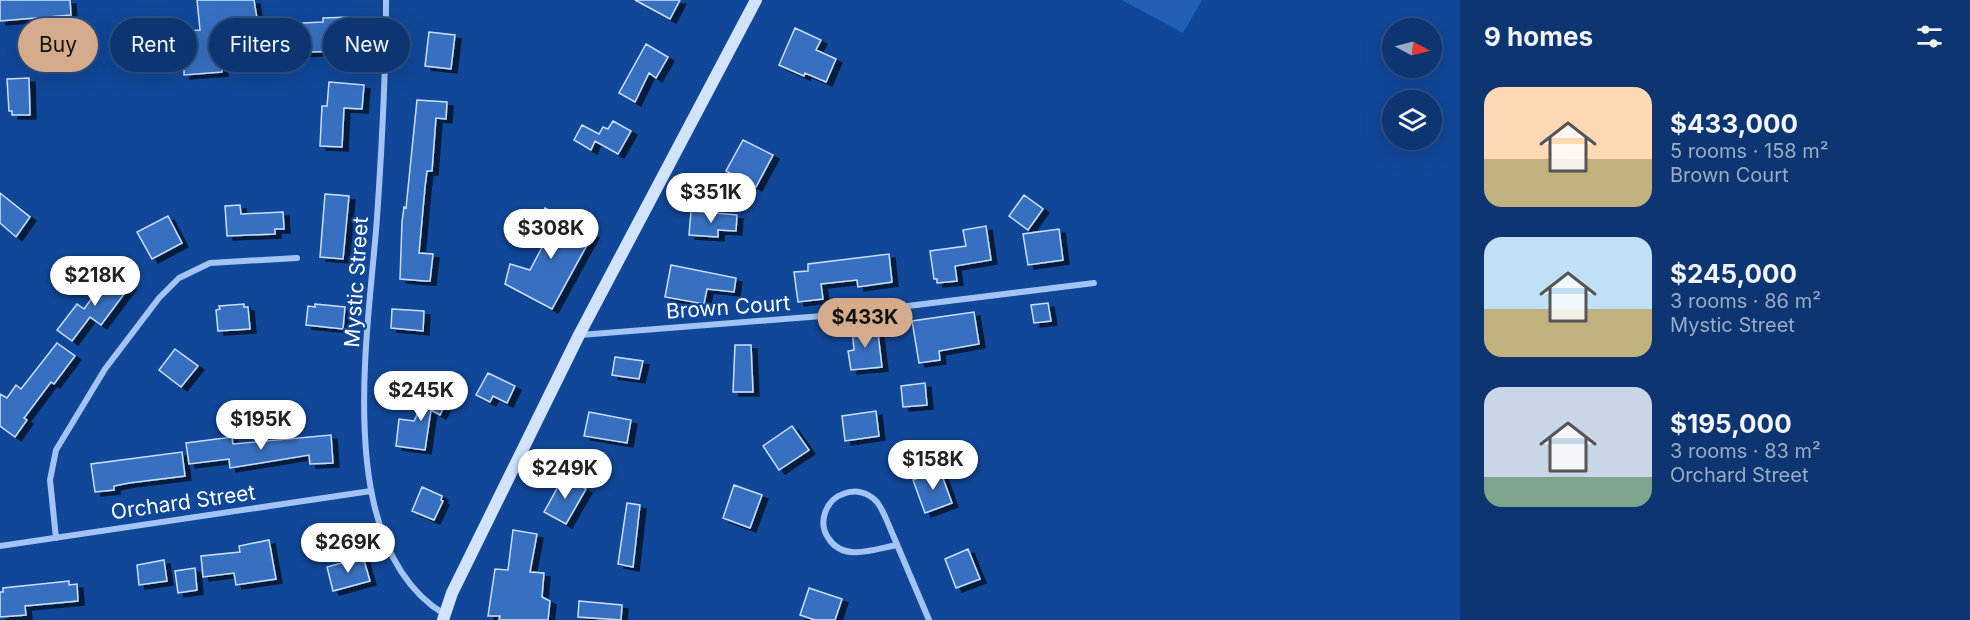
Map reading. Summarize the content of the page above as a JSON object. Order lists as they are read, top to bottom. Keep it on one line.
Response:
{"streets":{"street":["Mystic Street","Brown Court","Orchard Street"]},"crossings":[["Mystic Street","Orchard Street"]],"north":"right","page":{"heading":"9 homes","chip":["Buy","Rent","Filters","New"],"list":[{"name":"$433,000","note":"5 rooms · 158 m² · Brown Court"},{"name":"$245,000","note":"3 rooms · 86 m² · Mystic Street"},{"name":"$195,000","note":"3 rooms · 83 m² · Orchard Street"}],"price":["$351K","$308K","$218K","$433K","$245K","$195K","$158K","$249K","$269K"]}}
